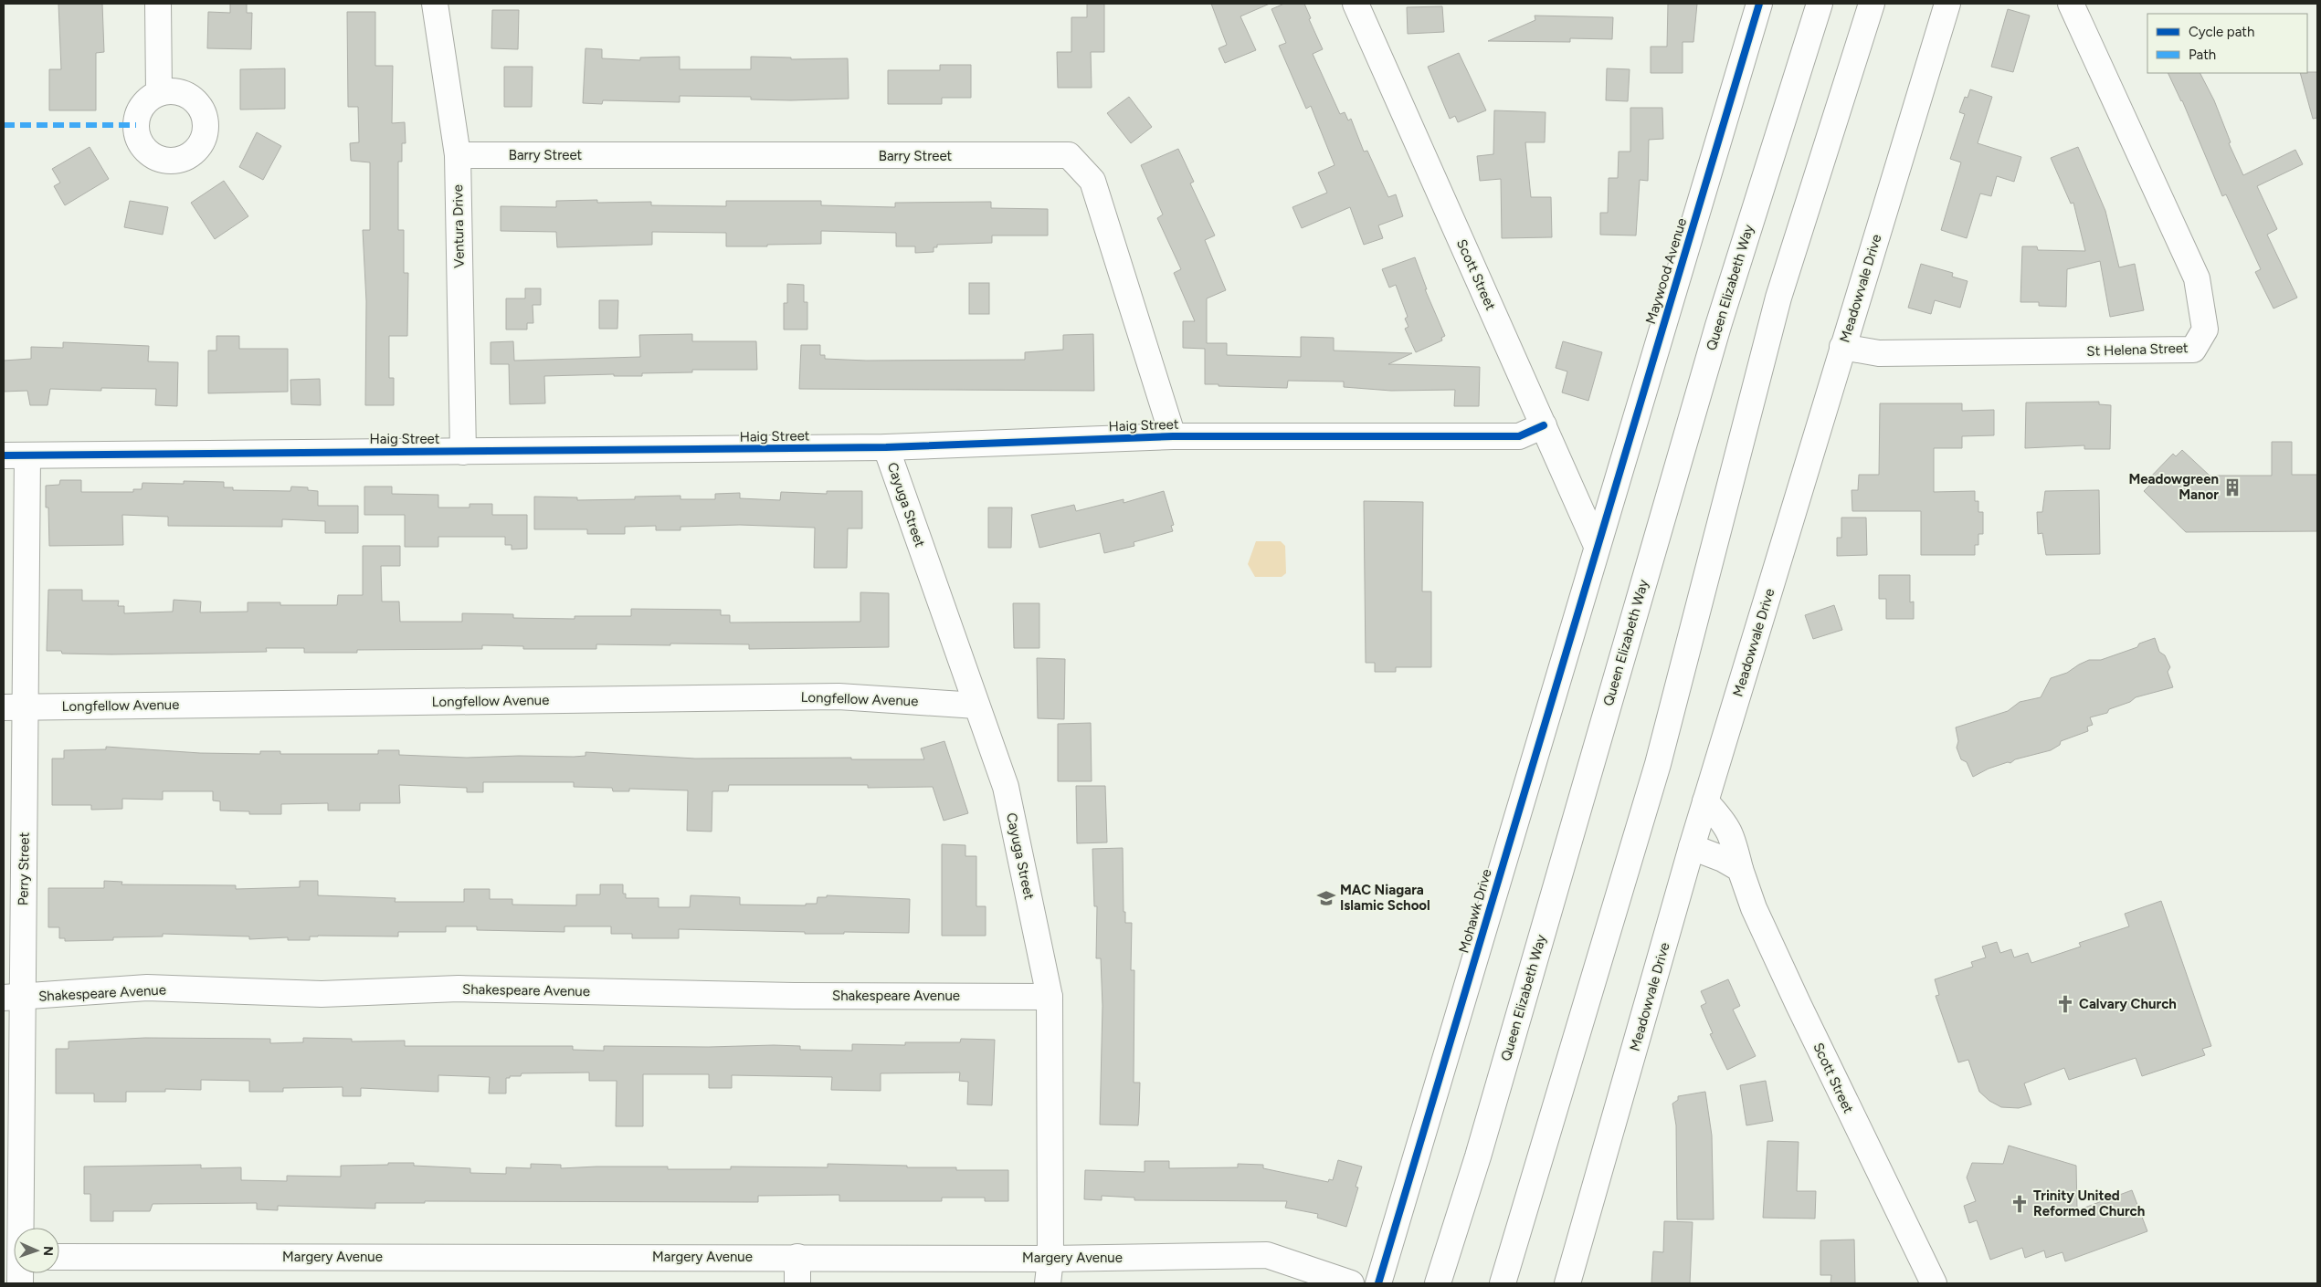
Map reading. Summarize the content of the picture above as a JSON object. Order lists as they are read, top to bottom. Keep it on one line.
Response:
{"streets":{"main road":["Barry Street","Ventura Drive","Maywood Avenue","Scott Street","Queen Elizabeth Way","Meadowvale Drive","St Helena Street","Haig Street","Cayuga Street","Longfellow Avenue","Perry Street","Mohawk Drive","Shakespeare Avenue","Margery Avenue"]},"crossings":[["Barry Street","Ventura Drive"],["Barry Street","Haig Street"],["Ventura Drive","Haig Street"],["Maywood Avenue","Scott Street"],["Maywood Avenue","Mohawk Drive"],["Scott Street","Meadowvale Drive"],["Scott Street","Haig Street"],["Scott Street","Mohawk Drive"],["Meadowvale Drive","St Helena Street"],["Haig Street","Cayuga Street"],["Haig Street","Perry Street"],["Cayuga Street","Longfellow Avenue"],["Cayuga Street","Shakespeare Avenue"],["Cayuga Street","Margery Avenue"],["Longfellow Avenue","Perry Street"],["Perry Street","Shakespeare Avenue"]],"places":{"building":["Meadowgreen Manor"],"school or university":["MAC Niagara Islamic School"],"church":["Calvary Church","Trinity United Reformed Church"]},"legend":["Cycle path","Path"],"north":"right"}
